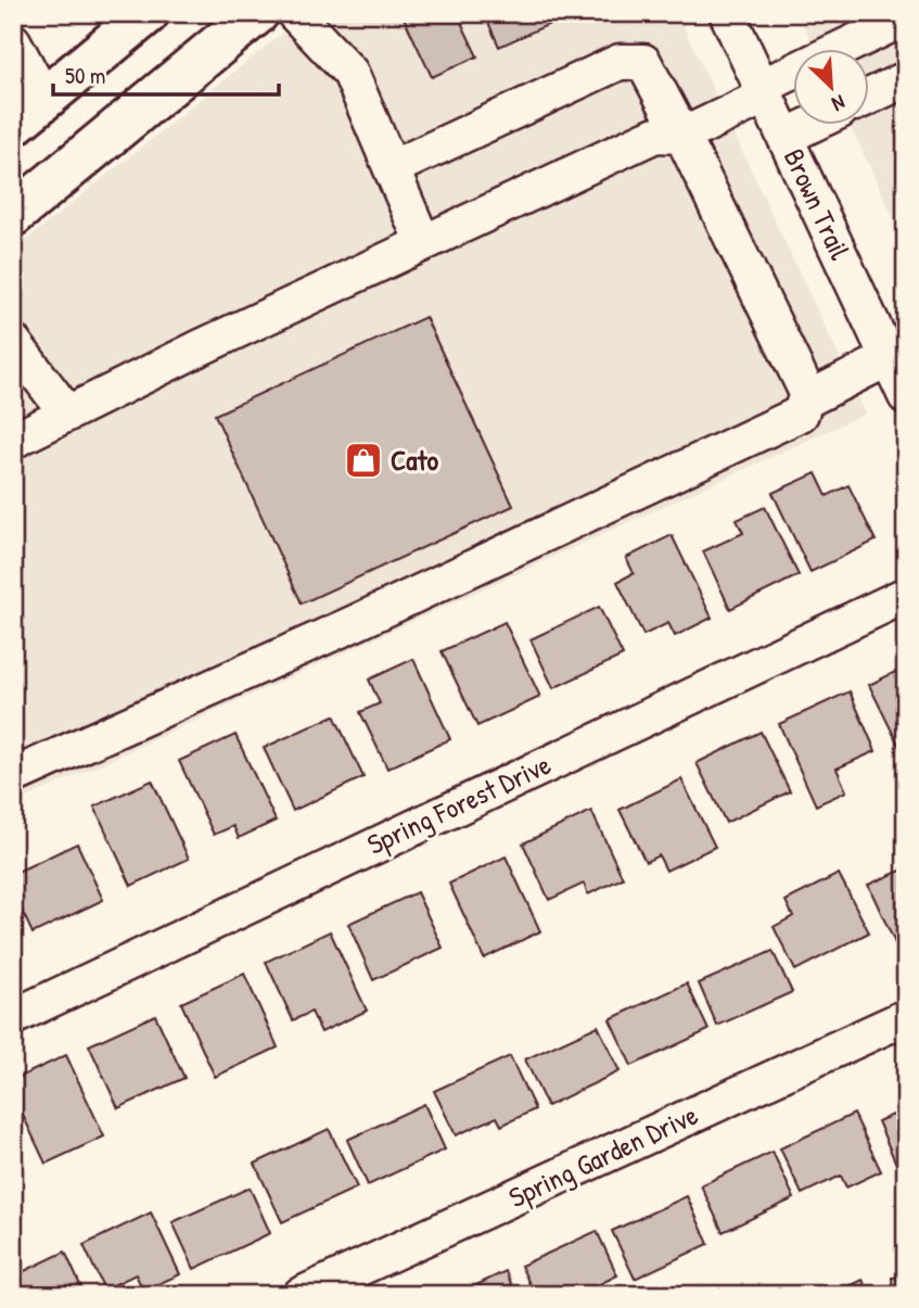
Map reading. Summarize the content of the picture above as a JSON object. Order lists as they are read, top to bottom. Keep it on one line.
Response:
{"streets":{"street":["Brown Trail","Spring Forest Drive","Spring Garden Drive"]},"places":{"shop":["Cato"]},"scale_bar":"50 m","north":"bottom right"}
